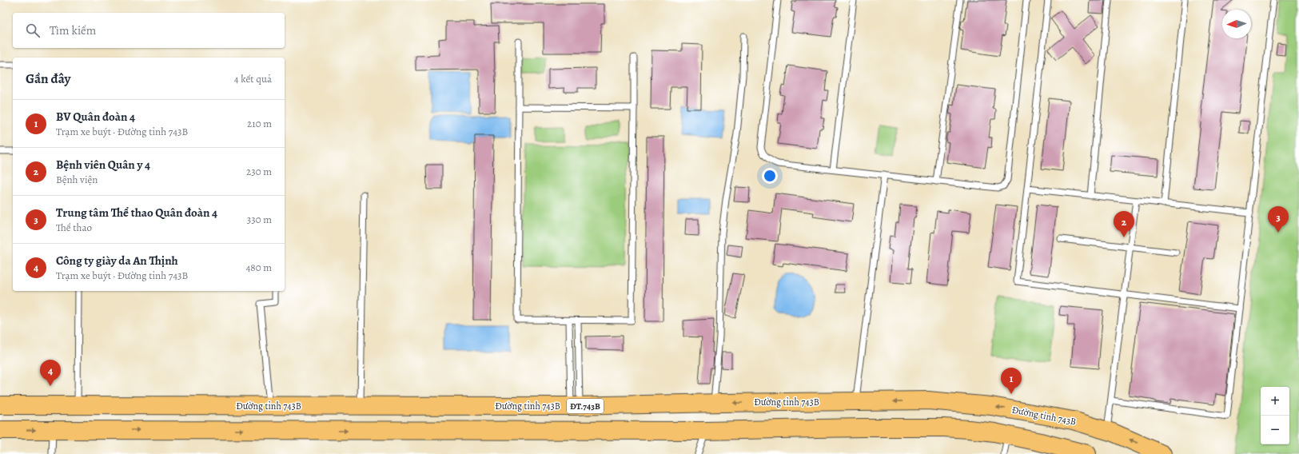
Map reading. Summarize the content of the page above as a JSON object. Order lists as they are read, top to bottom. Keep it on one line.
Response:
{"streets":{"main road":["Đường tỉnh 743B","ĐT.743B"]},"north":"left","page":{"search":"Tìm kiếm","heading":["Gần đây","4 kết quả"],"list":[{"mark":"1","name":"BV Quân đoàn 4","note":"Trạm xe buýt · Đường tỉnh 743B","value":"210 m"},{"mark":"2","name":"Bệnh viên Quân y 4","note":"Bệnh viện","value":"230 m"},{"mark":"3","name":"Trung tâm Thể thao Quân đoàn 4","note":"Thể thao","value":"330 m"},{"mark":"4","name":"Công ty giày da An Thịnh","note":"Trạm xe buýt · Đường tỉnh 743B","value":"480 m"}],"pins":["3","2","4","1"],"map_buttons":["+","−"]}}
